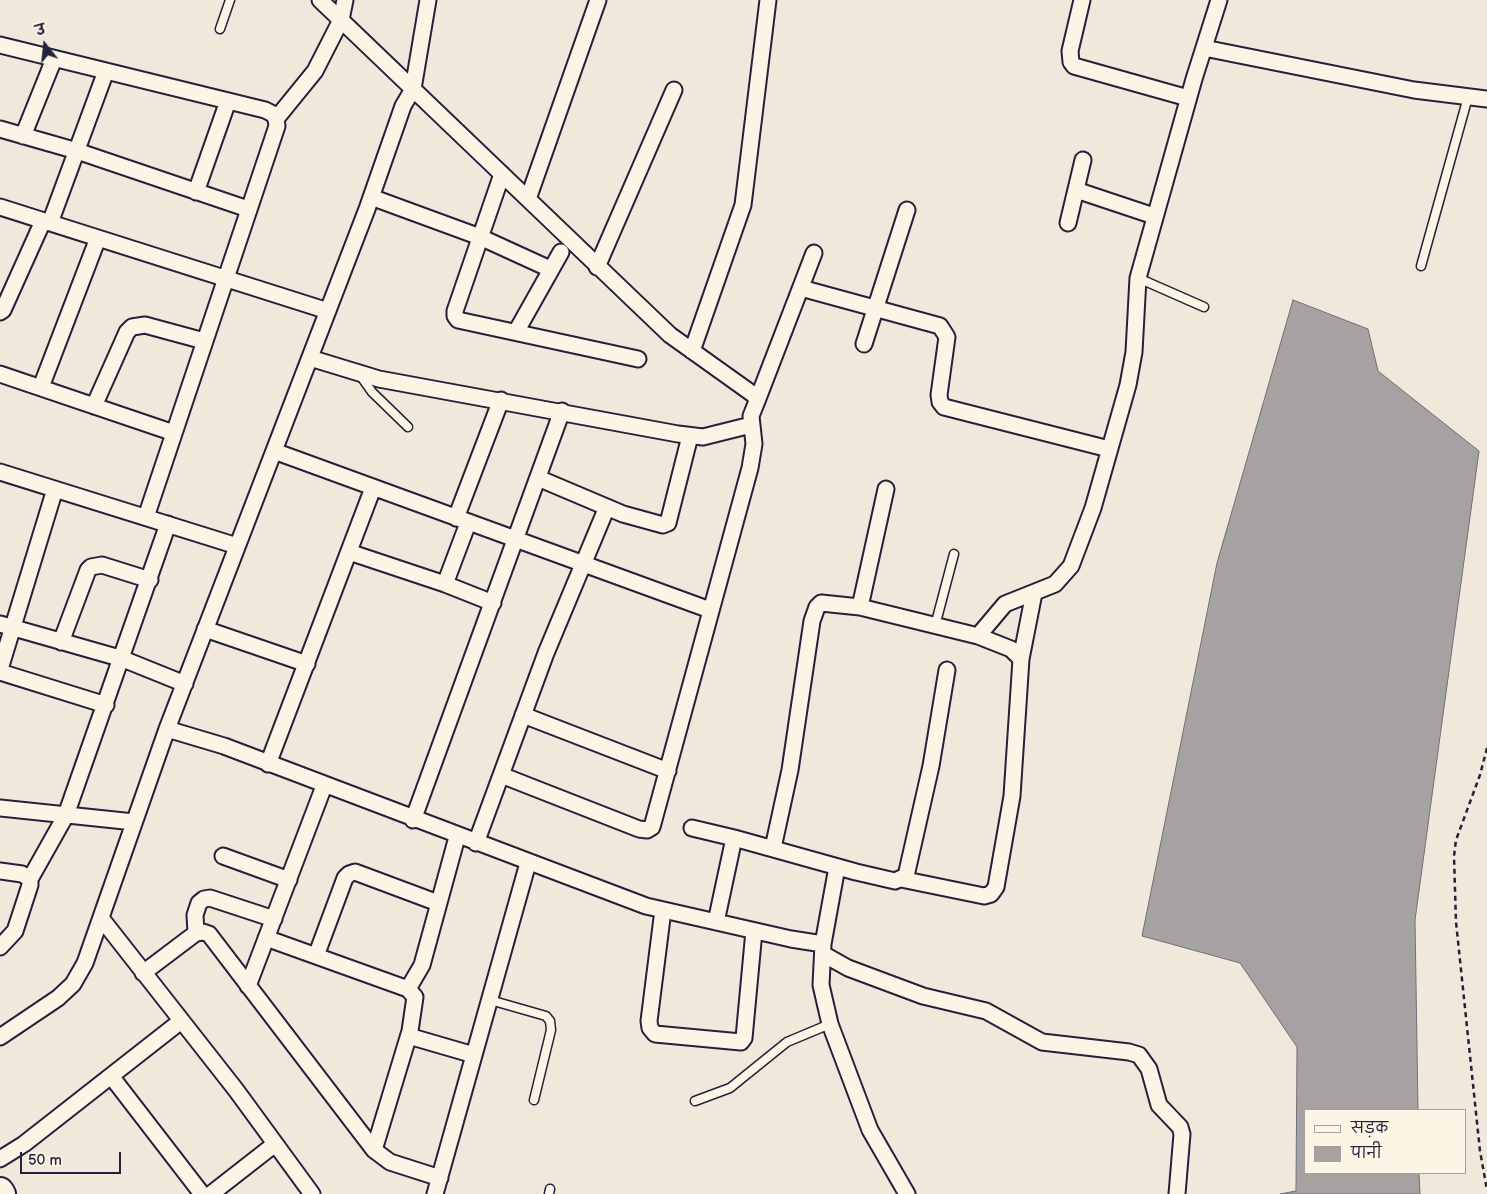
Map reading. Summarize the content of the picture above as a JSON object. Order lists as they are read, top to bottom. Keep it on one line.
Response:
{"legend":["सड़क","पानी"],"scale_bar":"50 m","north":"top"}
